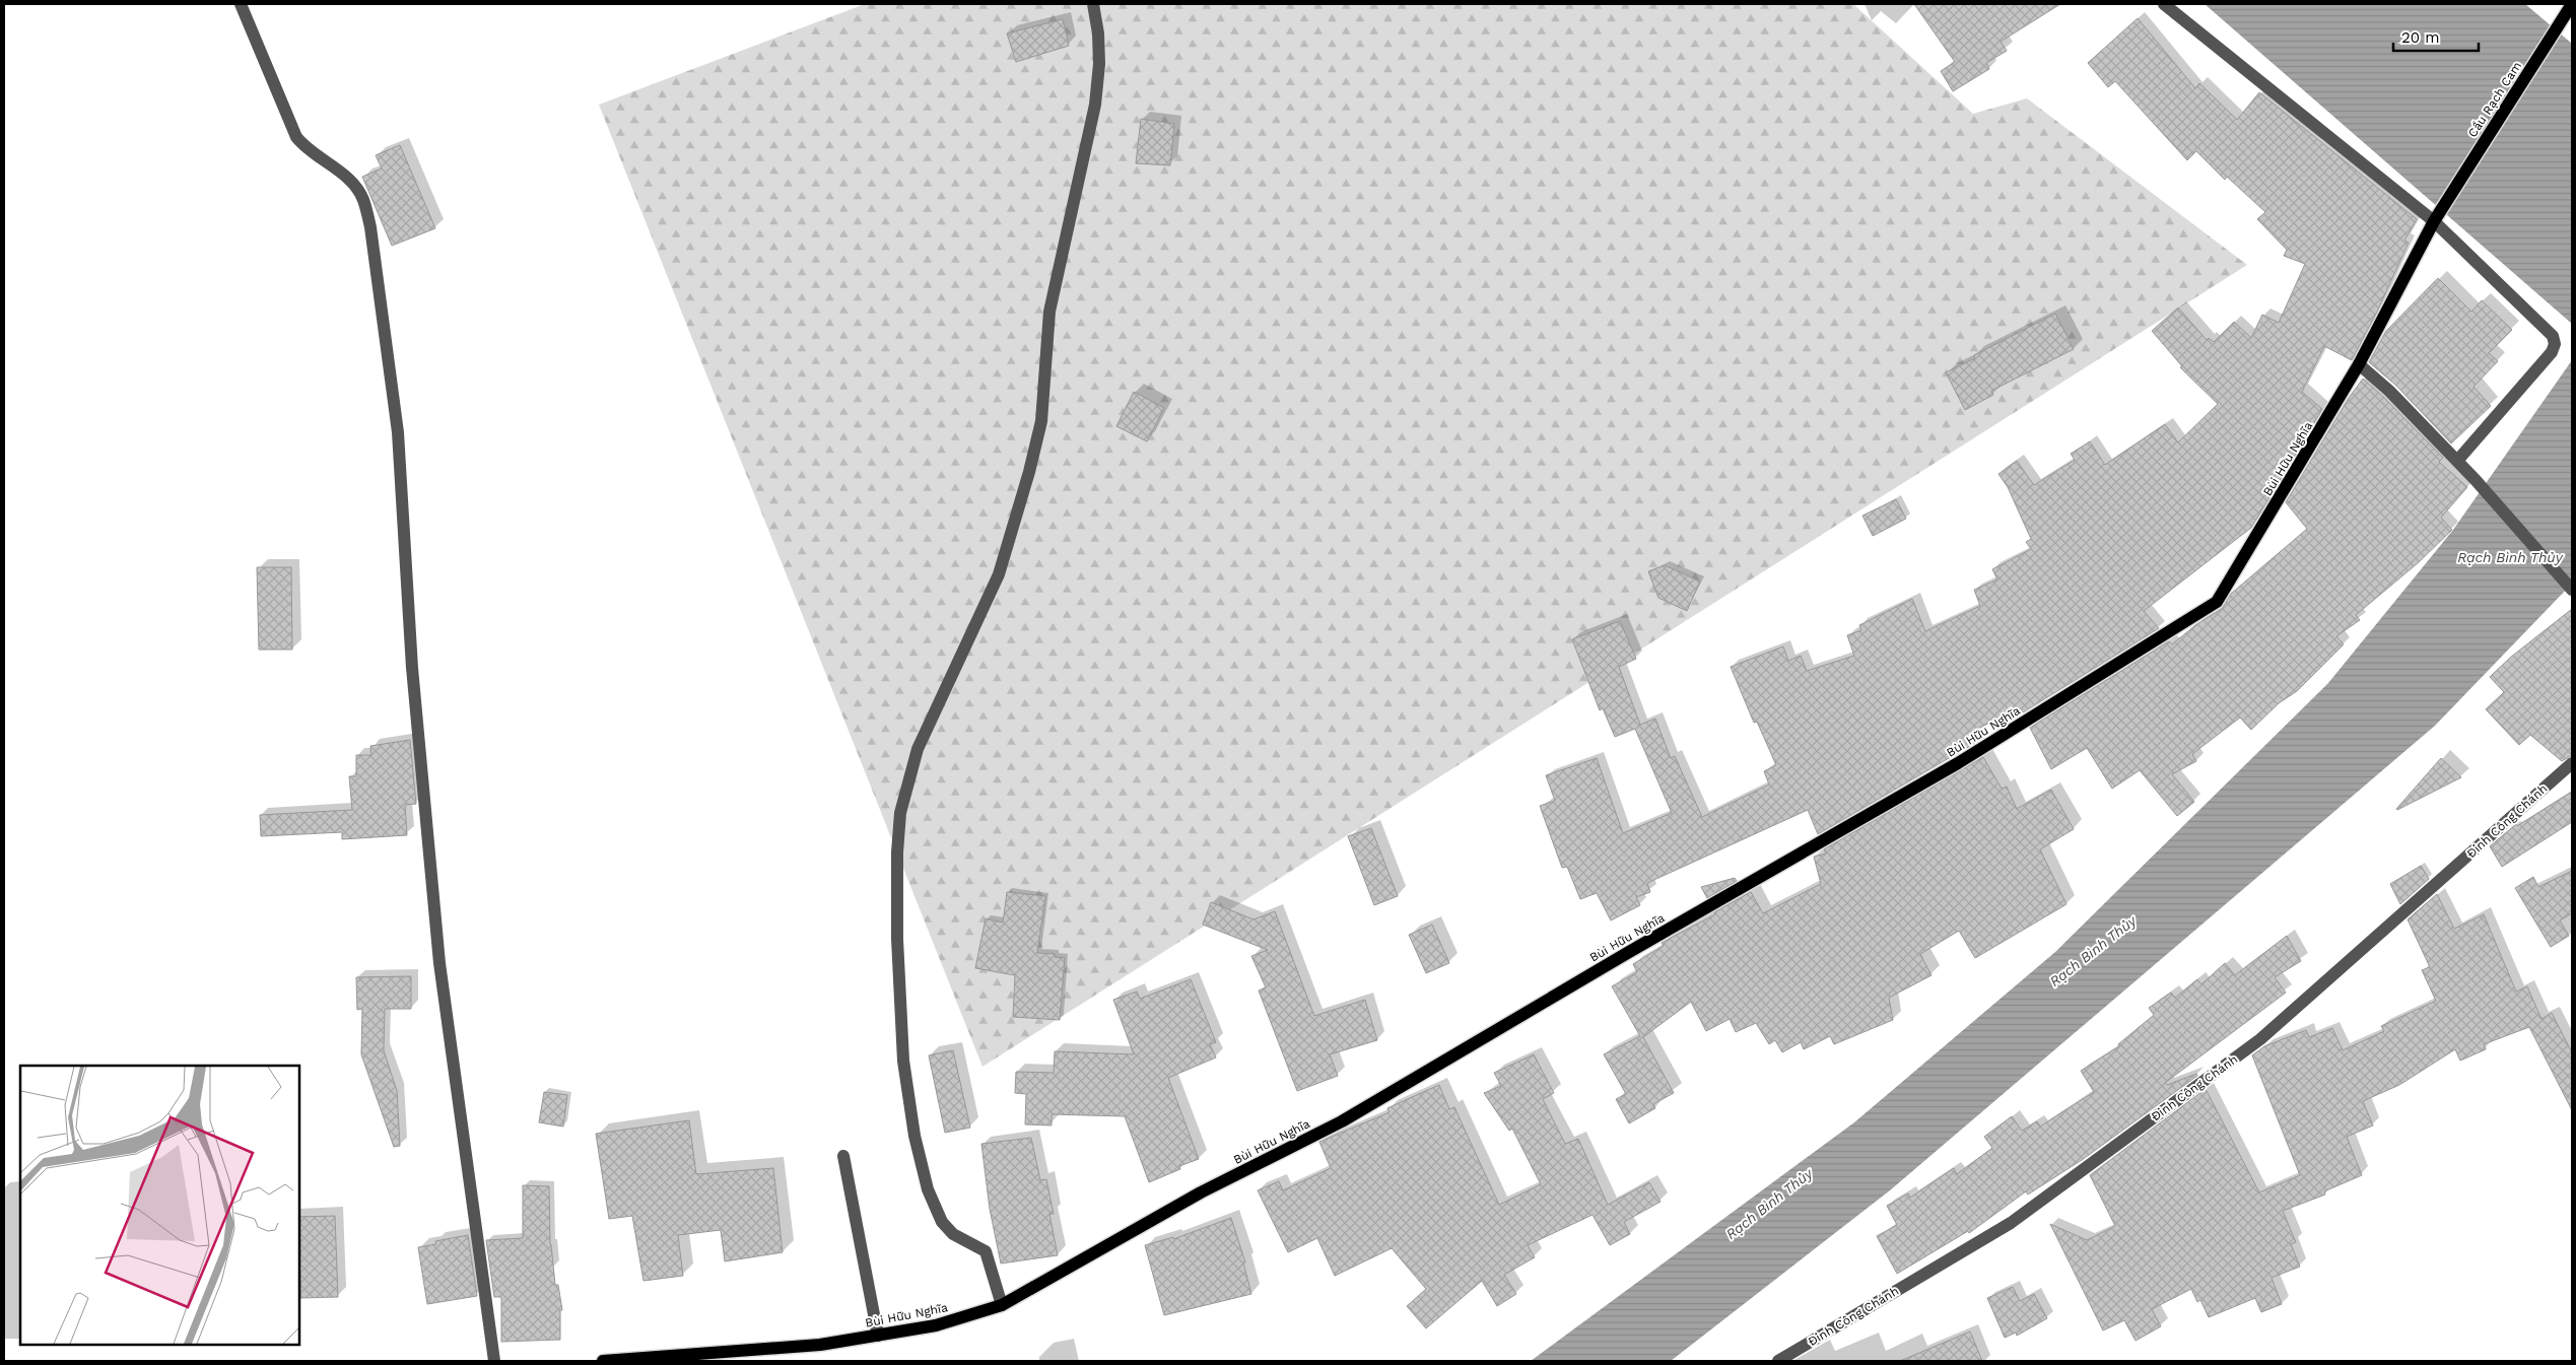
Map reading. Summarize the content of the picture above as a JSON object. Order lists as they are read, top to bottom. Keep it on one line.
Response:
{"streets":{"main road":["Cầu Rạch Cam","Bùi Hữu Nghĩa"],"street":["Đinh Công Chánh"]},"crossings":[["Cầu Rạch Cam","Bùi Hữu Nghĩa"]],"water":["Rạch Bình Thủy"],"scale_bar":"20 m"}
